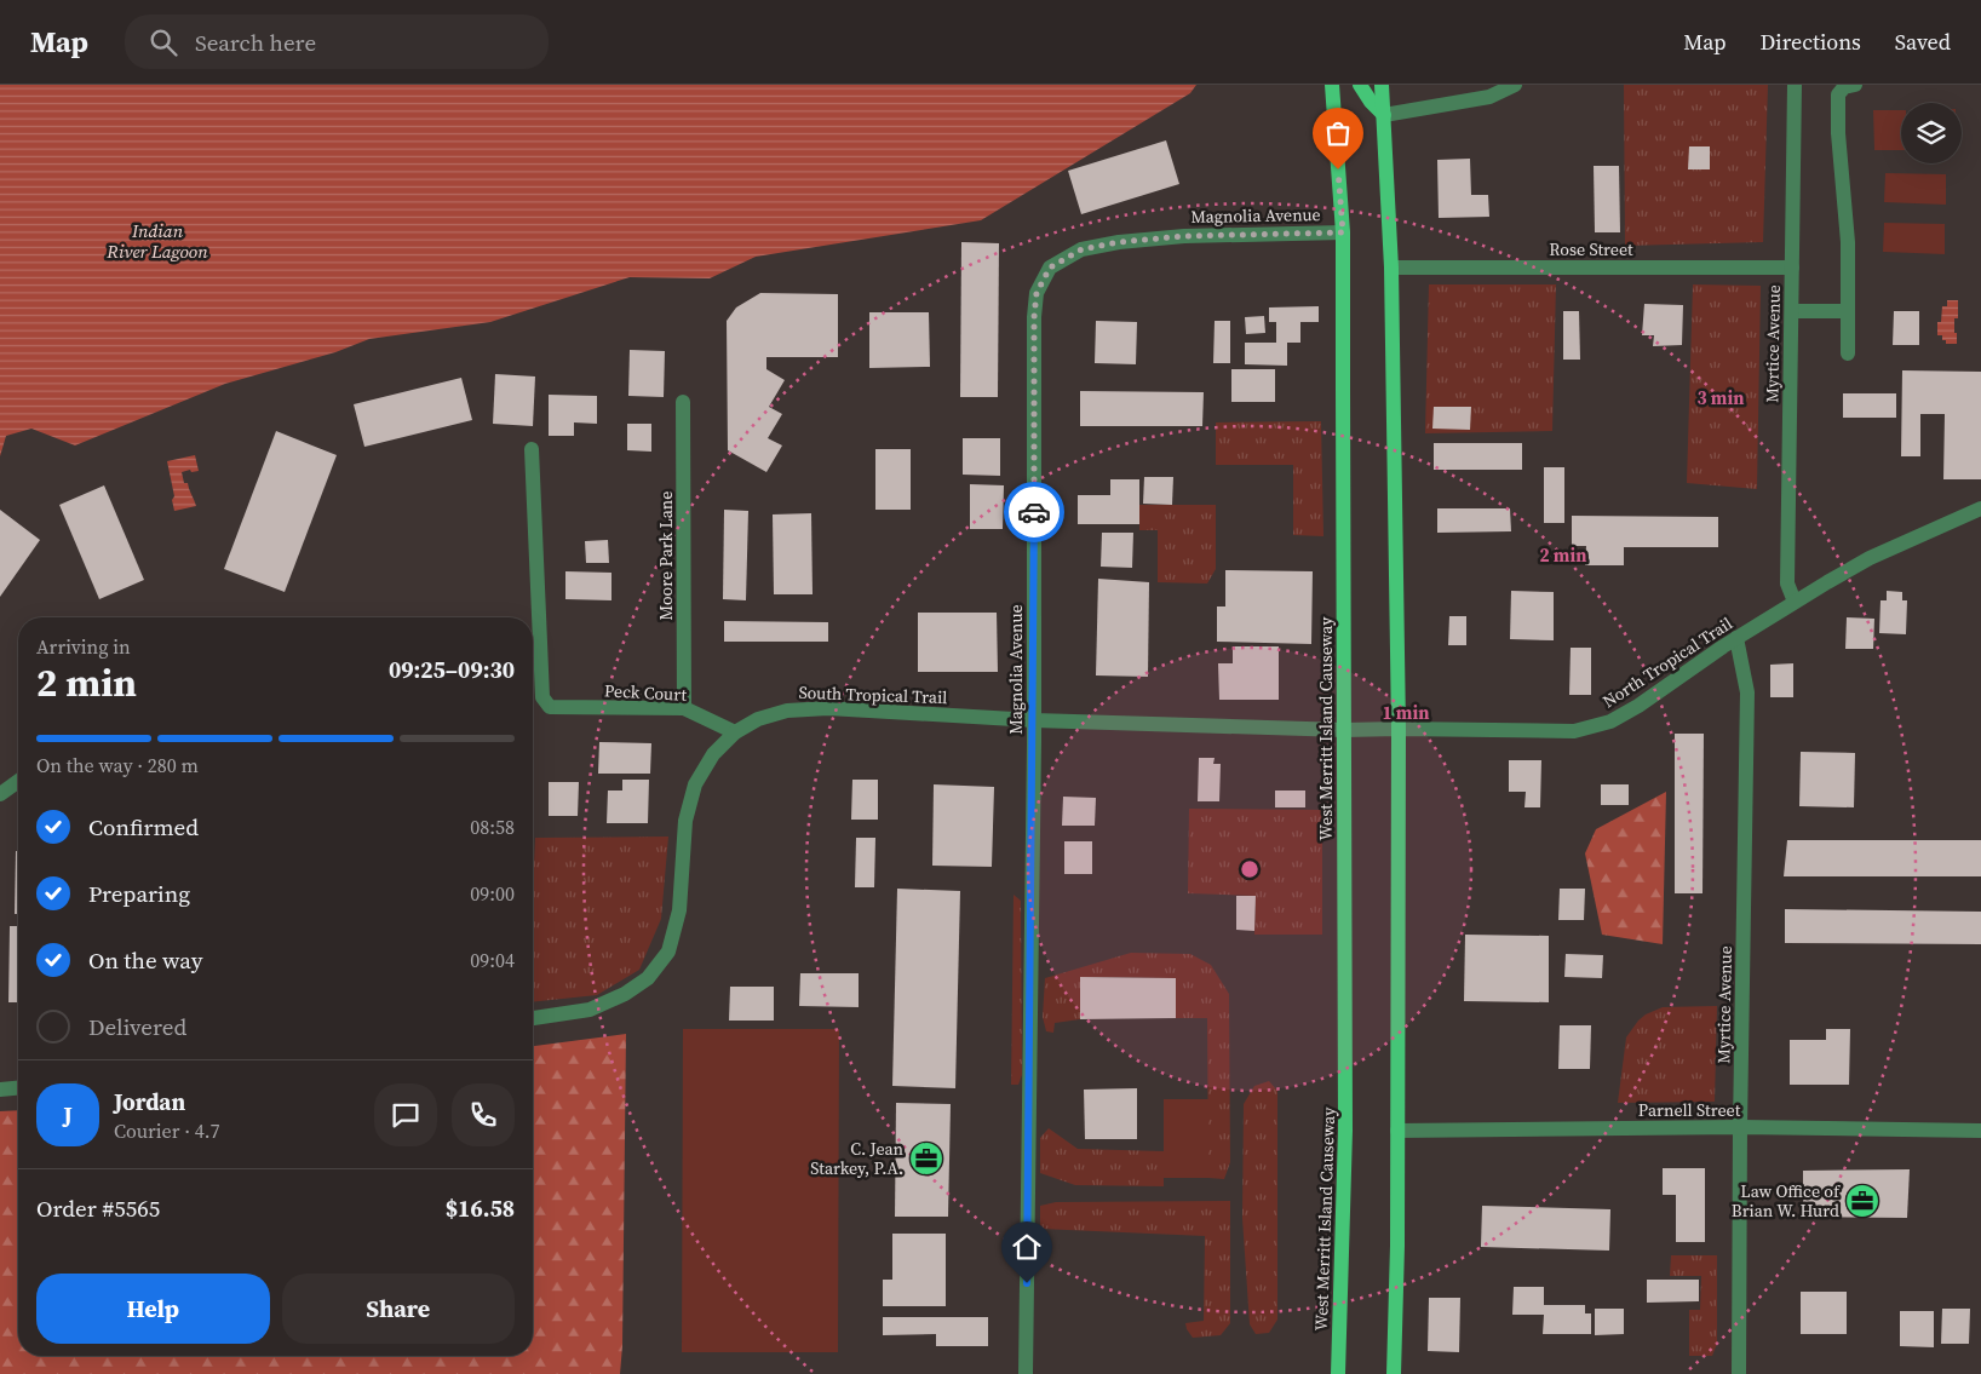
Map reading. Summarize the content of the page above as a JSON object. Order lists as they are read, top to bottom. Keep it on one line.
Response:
{"streets":{"main road":["West Merritt Island Causeway"],"street":["Magnolia Avenue","Rose Street","Myrtice Avenue","Moore Park Lane","North Tropical Trail","Peck Court","South Tropical Trail","Parnell Street"]},"crossings":[["Magnolia Avenue","South Tropical Trail"],["Magnolia Avenue","West Merritt Island Causeway"],["Rose Street","Myrtice Avenue"],["Myrtice Avenue","North Tropical Trail"],["Myrtice Avenue","Parnell Street"],["Moore Park Lane","Peck Court"],["North Tropical Trail","South Tropical Trail"],["North Tropical Trail","West Merritt Island Causeway"],["Peck Court","South Tropical Trail"],["South Tropical Trail","West Merritt Island Causeway"]],"water":["Indian River Lagoon"],"places":{"office":["C. Jean Starkey, P.A.","Law Office of Brian W. Hurd"]},"page":{"header":"Map","search":"Search here","nav":["Map","Directions","Saved"],"heading":["2 min","Arriving in","09:25–09:30"],"panel":["Jordan","Courier · 4.7","Order #5565","$16.58"],"bar":"On the way · 280 m","list":[["Confirmed","08:58"],["Preparing","09:00"],["On the way","09:04"],"Delivered"],"round":"J","buttons":["Help","Share"]},"rings":["3 min","2 min","1 min"]}
